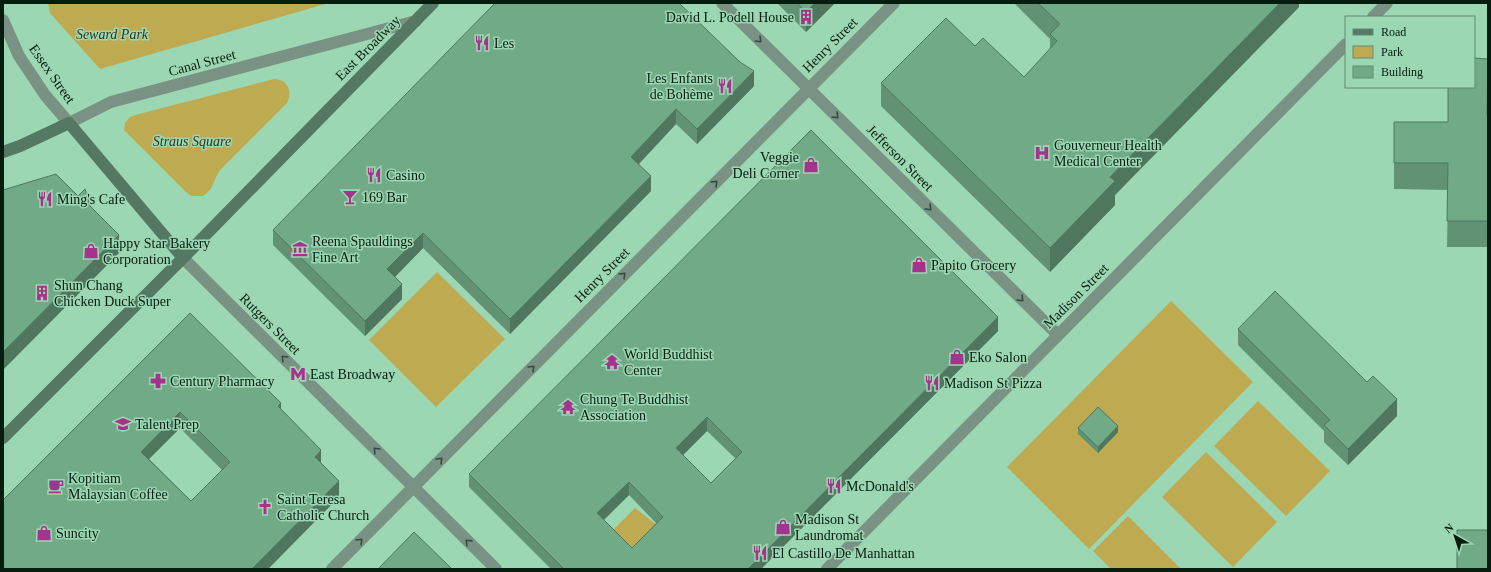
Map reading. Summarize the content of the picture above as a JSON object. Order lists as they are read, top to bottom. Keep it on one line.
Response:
{"streets":{"main road":["East Broadway","Canal Street","Rutgers Street"],"street":["Henry Street","Essex Street","Jefferson Street","Madison Street"]},"crossings":[["Henry Street","Jefferson Street"],["Henry Street","Rutgers Street"],["East Broadway","Canal Street"],["East Broadway","Rutgers Street"],["Canal Street","Essex Street"],["Canal Street","Rutgers Street"],["Essex Street","Rutgers Street"],["Jefferson Street","Madison Street"]],"one_way":["Henry Street","Jefferson Street","Rutgers Street"],"parks":["Seward Park","Straus Square"],"places":{"building":["David L. Podell House","Shun Chang Chicken Duck Super"],"restaurant":["Les","Les Enfants de Bohème","Casino","Ming's Cafe","Madison St Pizza","McDonald's","El Castillo De Manhattan"],"hospital":["Gouverneur Health Medical Center"],"shop":["Veggie Deli Corner","Happy Star Bakery Corporation","Papito Grocery","Eko Salon","Madison St Laundromat","Suncity"],"bar":["169 Bar"],"museum":["Reena Spauldings Fine Art"],"temple":["World Buddhist Center","Chung Te Buddhist Association"],"metro station":["East Broadway"],"pharmacy":["Century Pharmacy"],"school or university":["Talent Prep"],"cafe":["Kopitiam Malaysian Coffee"],"church":["Saint Teresa Catholic Church"]},"legend":["Road","Park","Building"],"north":"top left"}
